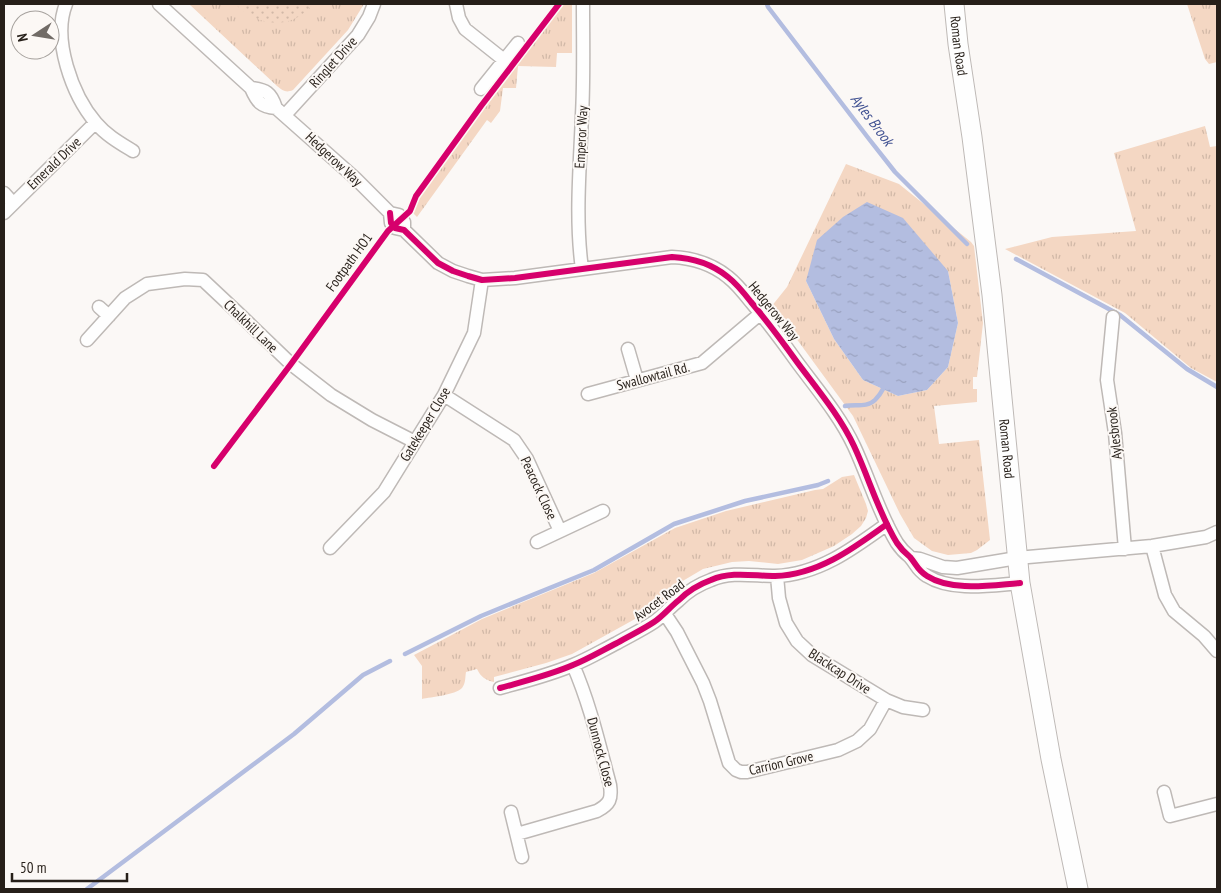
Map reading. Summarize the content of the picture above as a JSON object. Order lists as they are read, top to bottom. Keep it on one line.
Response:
{"streets":{"main road":["Roman Road"],"street":["Ringlet Drive","Emperor Way","Hedgerow Way","Emerald Drive","Chalkhill Lane","Swallowtail Rd.","Gatekeeper Close","Aylesbrook","Peacock Close","Avocet Road","Blackcap Drive","Dunnock Close","Carrion Grove"],"cycle path":["Footpath HO1"]},"crossings":[["Roman Road","Hedgerow Way"],["Ringlet Drive","Hedgerow Way"],["Emperor Way","Hedgerow Way"],["Hedgerow Way","Swallowtail Rd."],["Hedgerow Way","Gatekeeper Close"],["Hedgerow Way","Avocet Road"],["Chalkhill Lane","Gatekeeper Close"],["Gatekeeper Close","Peacock Close"],["Avocet Road","Blackcap Drive"],["Avocet Road","Dunnock Close"],["Avocet Road","Carrion Grove"],["Blackcap Drive","Carrion Grove"]],"water":["Ayles Brook"],"scale_bar":"50 m","north":"left"}
